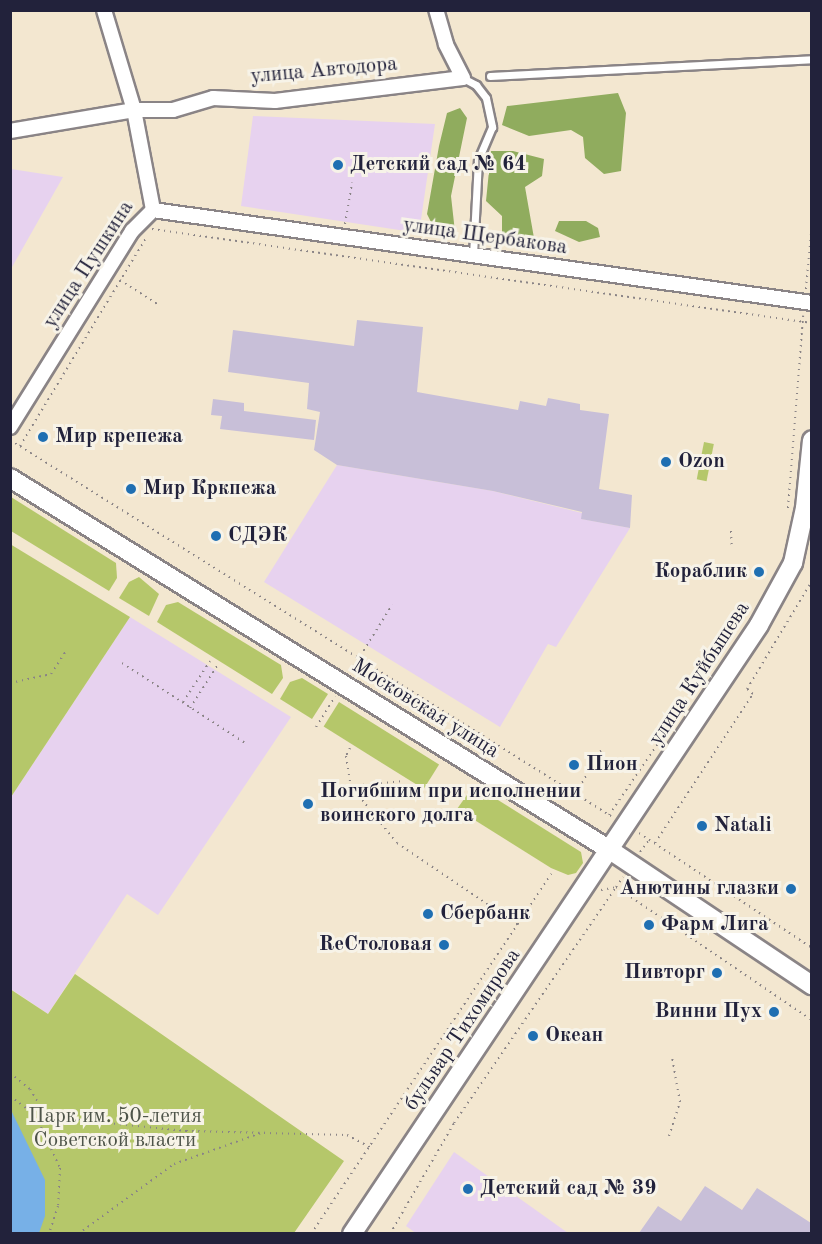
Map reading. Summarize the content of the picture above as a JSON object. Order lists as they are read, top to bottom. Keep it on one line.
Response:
{"streets":{"main road":["улица Куйбышева","Московская улица","бульвар Тихомирова"],"street":["улица Автодора","улица Щербакова","улица Пушкина"]},"crossings":[["улица Автодора","улица Пушкина"],["улица Щербакова","улица Пушкина"],["улица Куйбышева","Московская улица"],["улица Куйбышева","бульвар Тихомирова"],["Московская улица","бульвар Тихомирова"]],"parks":["Парк им. 50-летия Советской власти"],"places":["Детский сад № 64","Мир крепежа","Ozon","Мир Кркпежа","СДЭК","Кораблик","Пион","Погибшим при исполнении воинского долга","Natali","Анютины глазки","Сбербанк","Фарм Лига","ReСтоловая","Пивторг","Винни Пух","Океан","Детский сад № 39"]}
